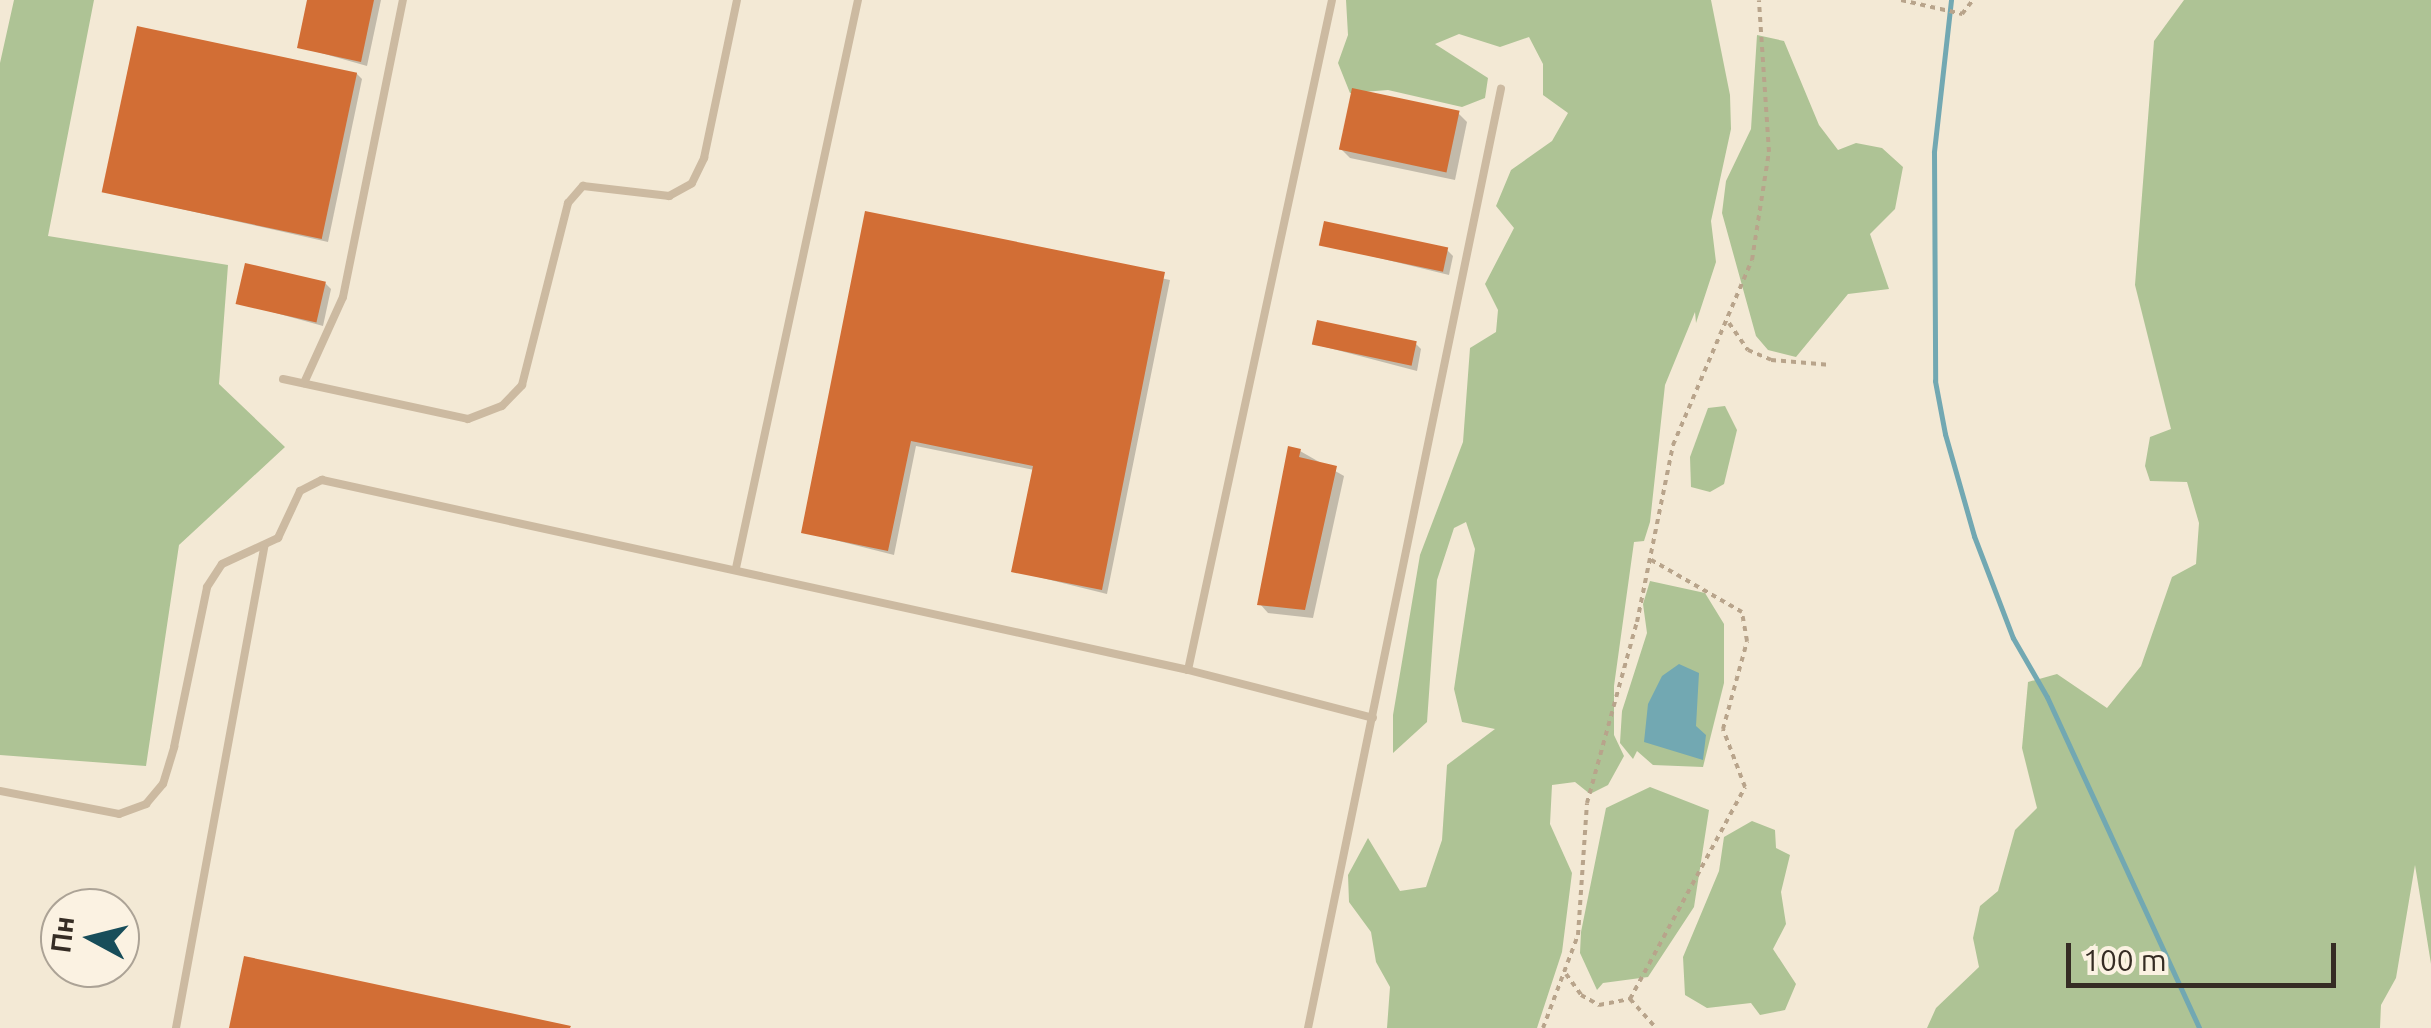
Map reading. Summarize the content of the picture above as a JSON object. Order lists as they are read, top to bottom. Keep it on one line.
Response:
{"scale_bar":"100 m","north":"left"}
